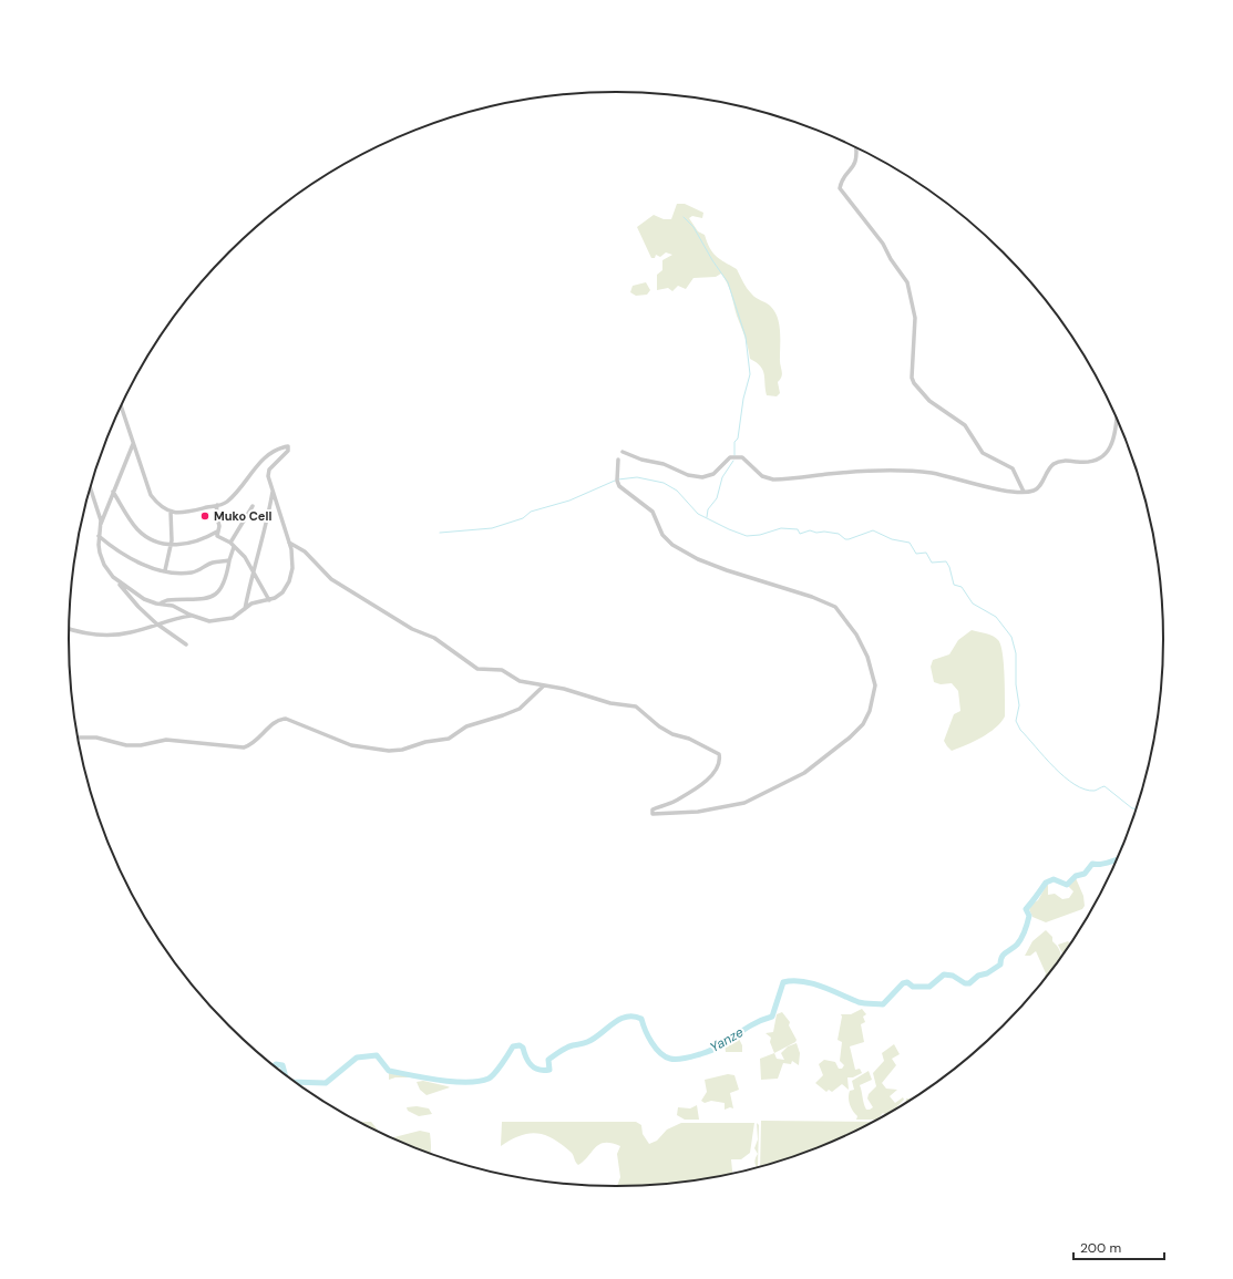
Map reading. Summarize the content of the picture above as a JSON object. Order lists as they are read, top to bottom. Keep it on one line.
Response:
{"water":["Yanze"],"places":["Muko Cell"],"scale_bar":"200 m"}
